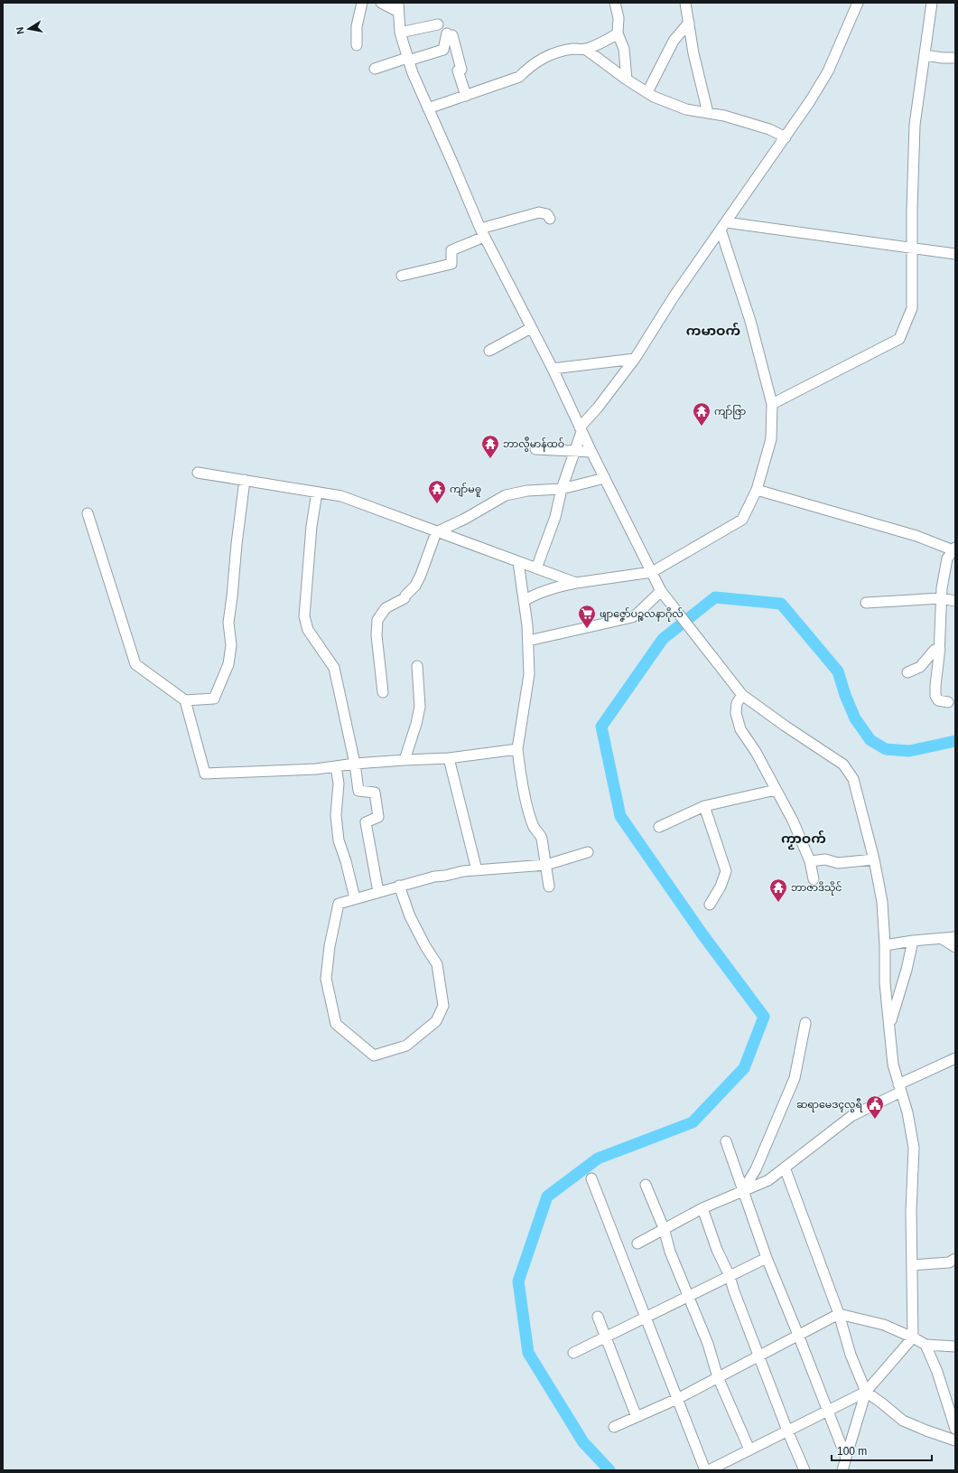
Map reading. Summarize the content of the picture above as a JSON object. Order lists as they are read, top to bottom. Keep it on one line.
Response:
{"districts":["ကမာဝက်","ကၟာဝက်"],"places":{"temple":["ကျာ်ဇြာ","ဘာလွဳမာန်ထဝ်","ကျာ်မၜူ","ဘာဇာဒိသိုင်"],"supermarket":["ဖျာဇၞော်ပဉ္စလနာဂိုလ်"],"public building":["ဆရာမေဒၚလွရီ"]},"scale_bar":"100 m","north":"left"}
